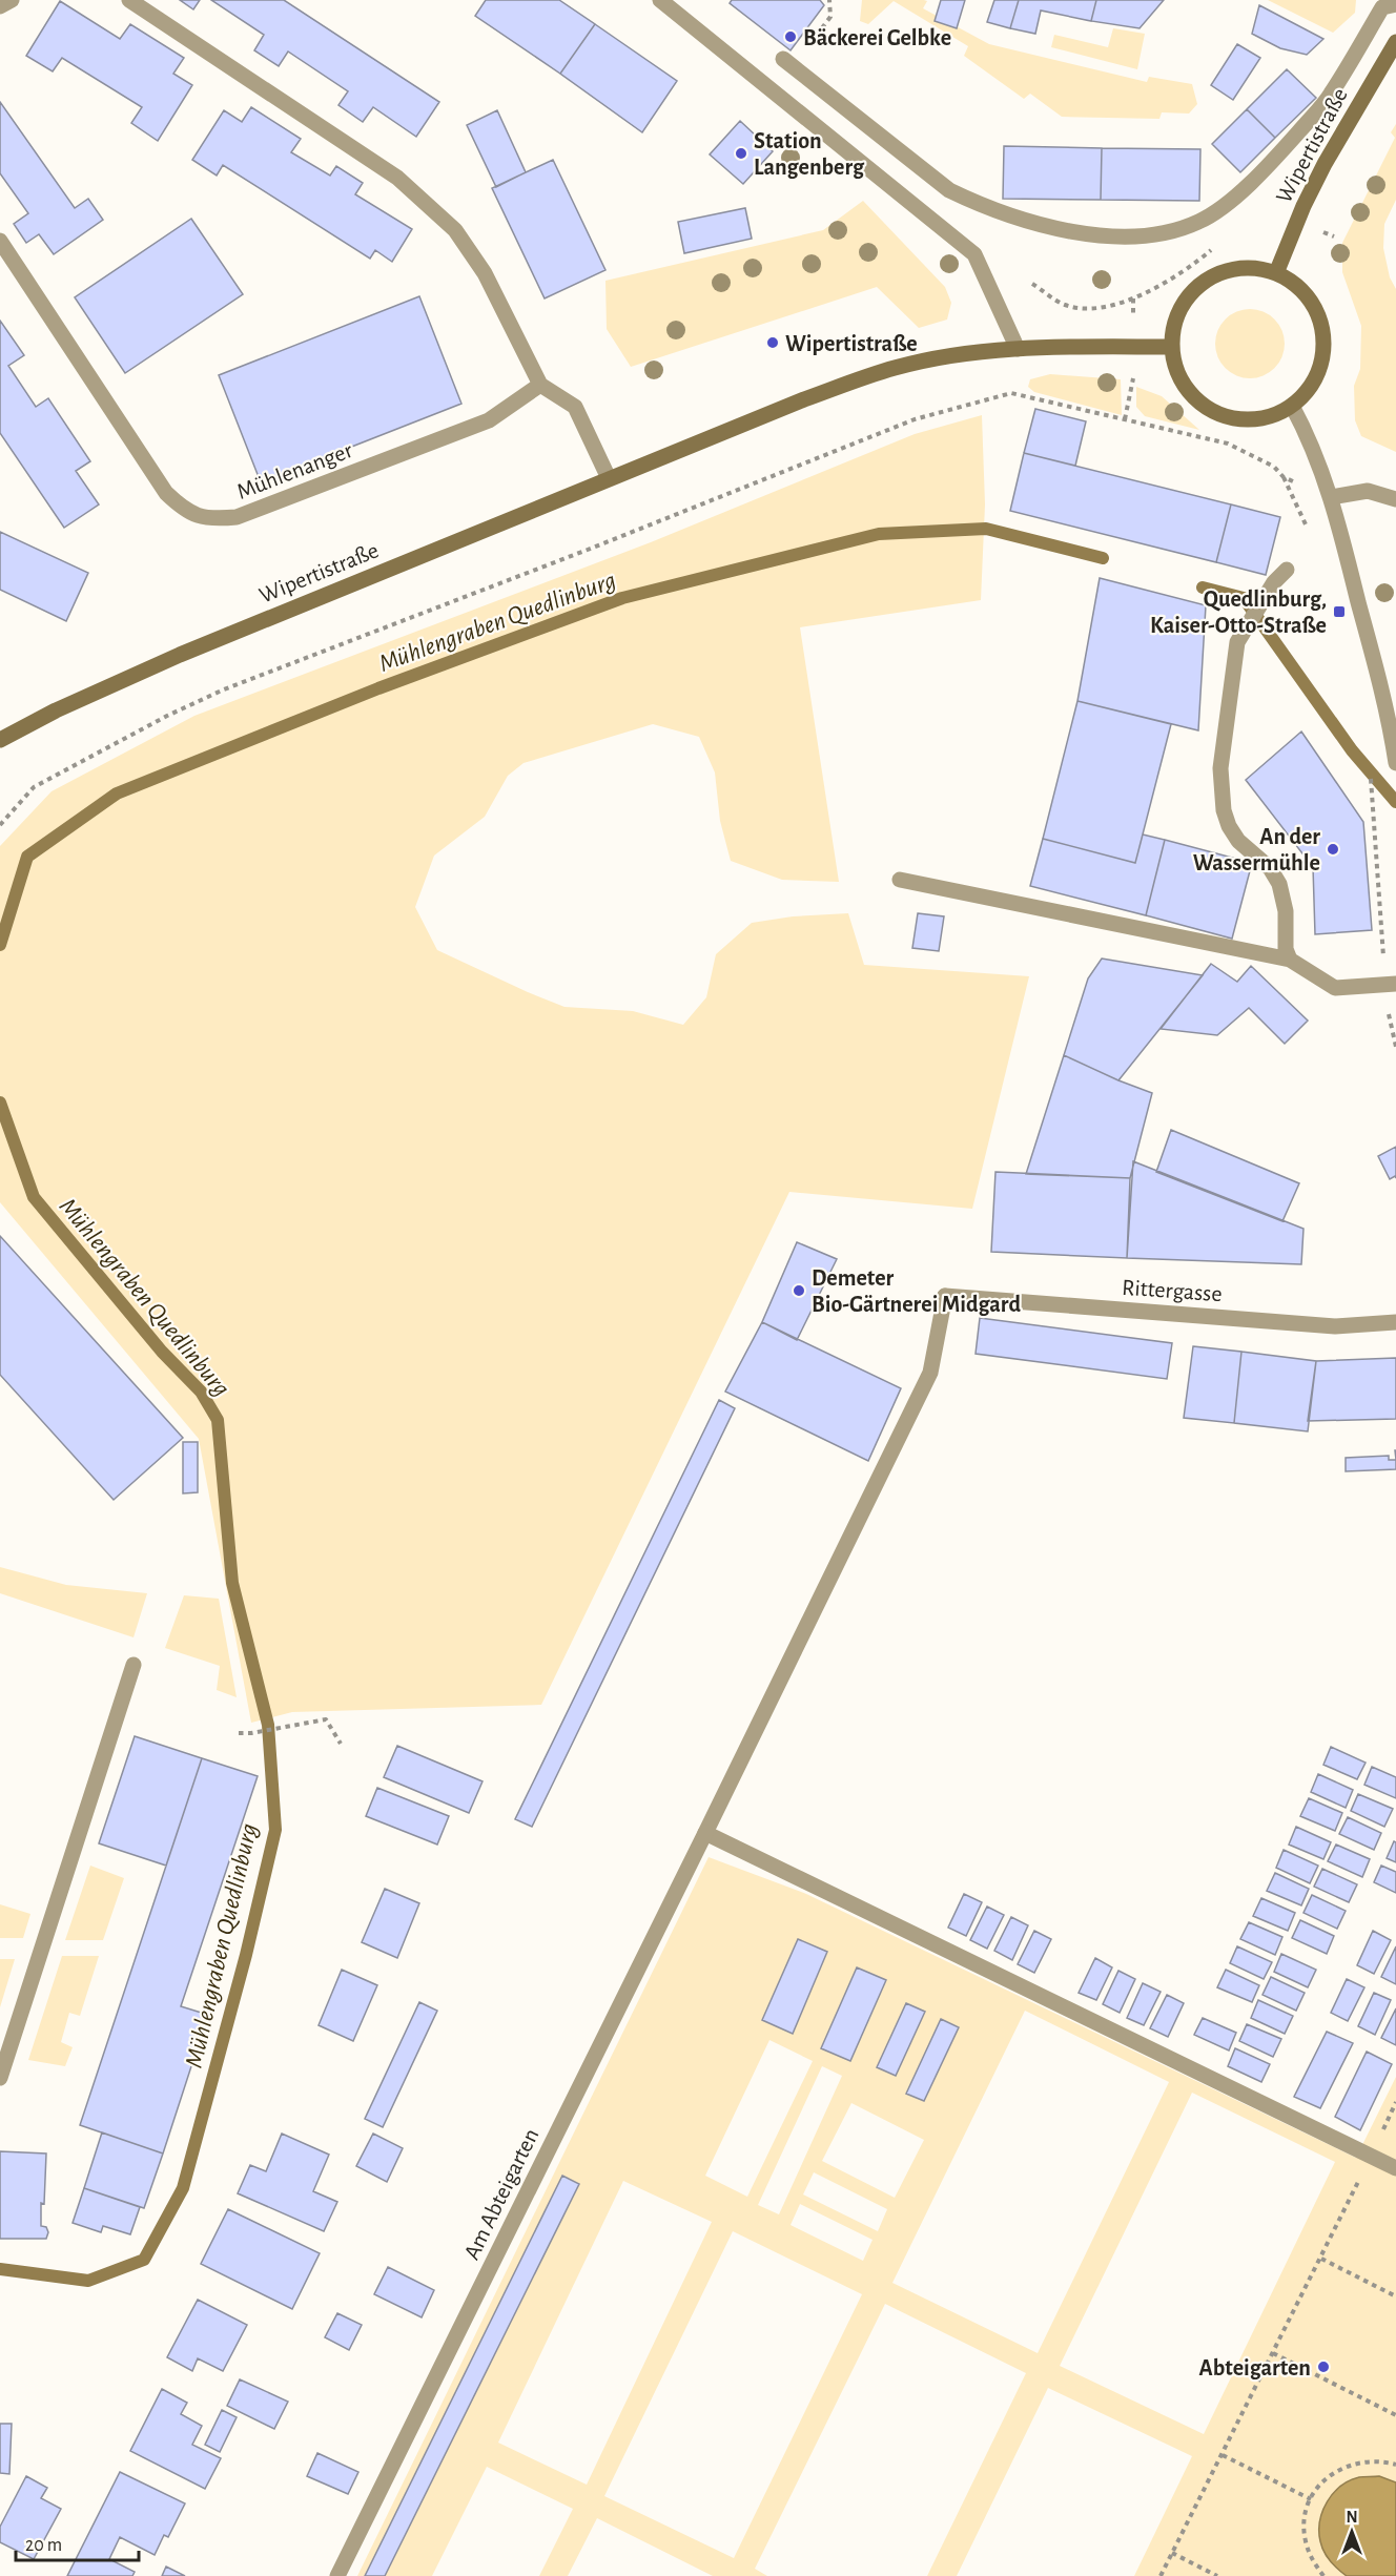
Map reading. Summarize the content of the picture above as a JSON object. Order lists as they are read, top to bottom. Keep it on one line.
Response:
{"streets":{"street":["Wipertistraße","Mühlenanger","Rittergasse","Am Abteigarten"]},"crossings":[["Rittergasse","Am Abteigarten"]],"water":["Mühlengraben Quedlinburg"],"places":{"other":["Bäckerei Gelbke","Station Langenberg","Wipertistraße","An der Wassermühle","Demeter Bio-Gärtnerei Midgard","Abteigarten"],"transit":["Quedlinburg, Kaiser-Otto-Straße"]},"scale_bar":"20 m","north":"top"}
